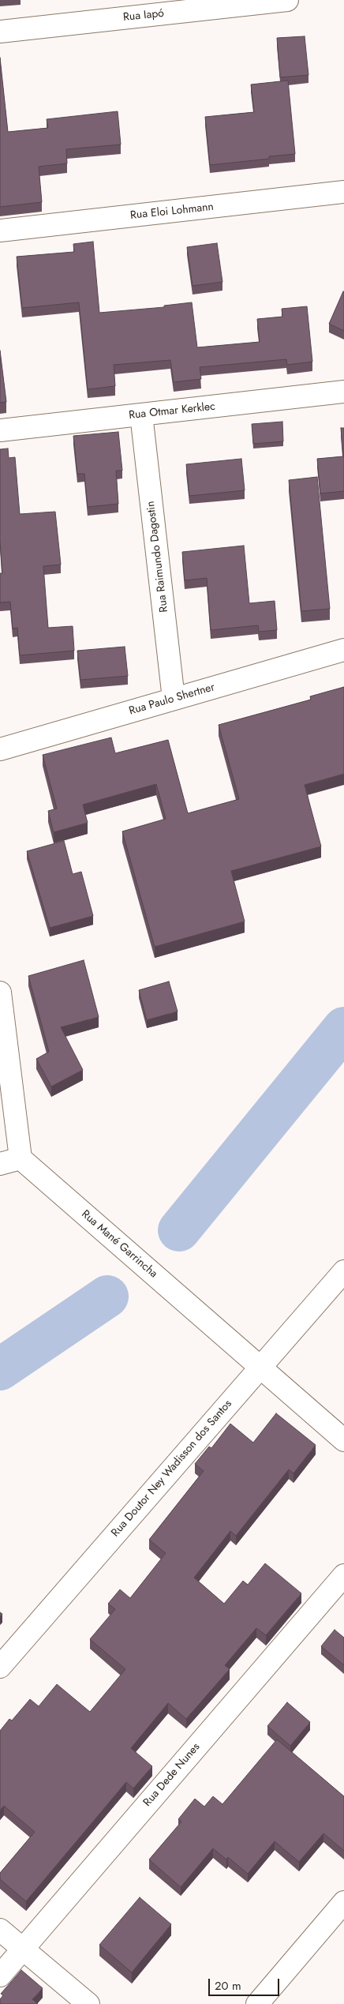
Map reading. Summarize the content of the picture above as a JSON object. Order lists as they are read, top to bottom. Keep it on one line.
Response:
{"streets":{"street":["Rua Iapó","Rua Eloi Lohmann","Rua Otmar Kerklec","Rua Raimundo Dagostin","Rua Paulo Shertner","Rua Mané Garrincha","Rua Doutor Ney Wadisson dos Santos","Rua Dede Nunes"]},"crossings":[["Rua Otmar Kerklec","Rua Raimundo Dagostin"],["Rua Raimundo Dagostin","Rua Paulo Shertner"],["Rua Mané Garrincha","Rua Doutor Ney Wadisson dos Santos"]],"scale_bar":"20 m"}
